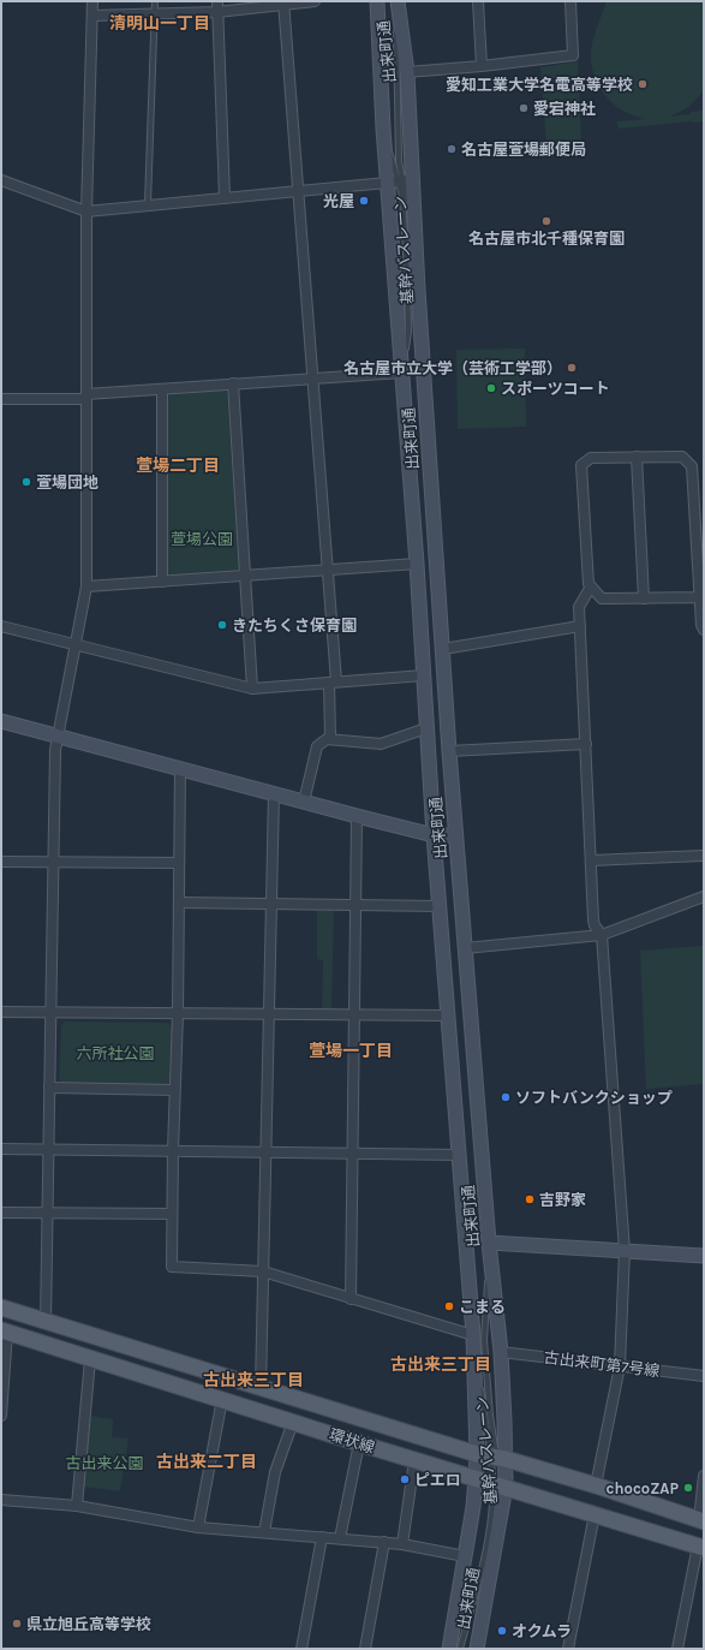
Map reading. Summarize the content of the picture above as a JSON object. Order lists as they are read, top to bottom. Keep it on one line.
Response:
{"streets":{"main road":["出来町通","環状線"],"street":["古出来町第7号線"],"lane":["基幹バスレーン"]},"crossings":[["出来町通","基幹バスレーン"],["出来町通","古出来町第7号線"],["出来町通","環状線"],["基幹バスレーン","環状線"]],"districts":["清明山一丁目","萱場二丁目","萱場一丁目","古出来三丁目","古出来三丁目","古出来二丁目"],"parks":["萱場公園","六所社公園","古出来公園"],"places":["愛知工業大学名電高等学校","愛宕神社","名古屋萱場郵便局","光屋","名古屋市北千種保育園","名古屋市立大学（芸術工学部）","スポーツコート","萱場団地","きたちくさ保育園","ソフトバンクショップ","吉野家","こまる","ピエロ","chocoZAP","県立旭丘高等学校","オクムラ"]}
